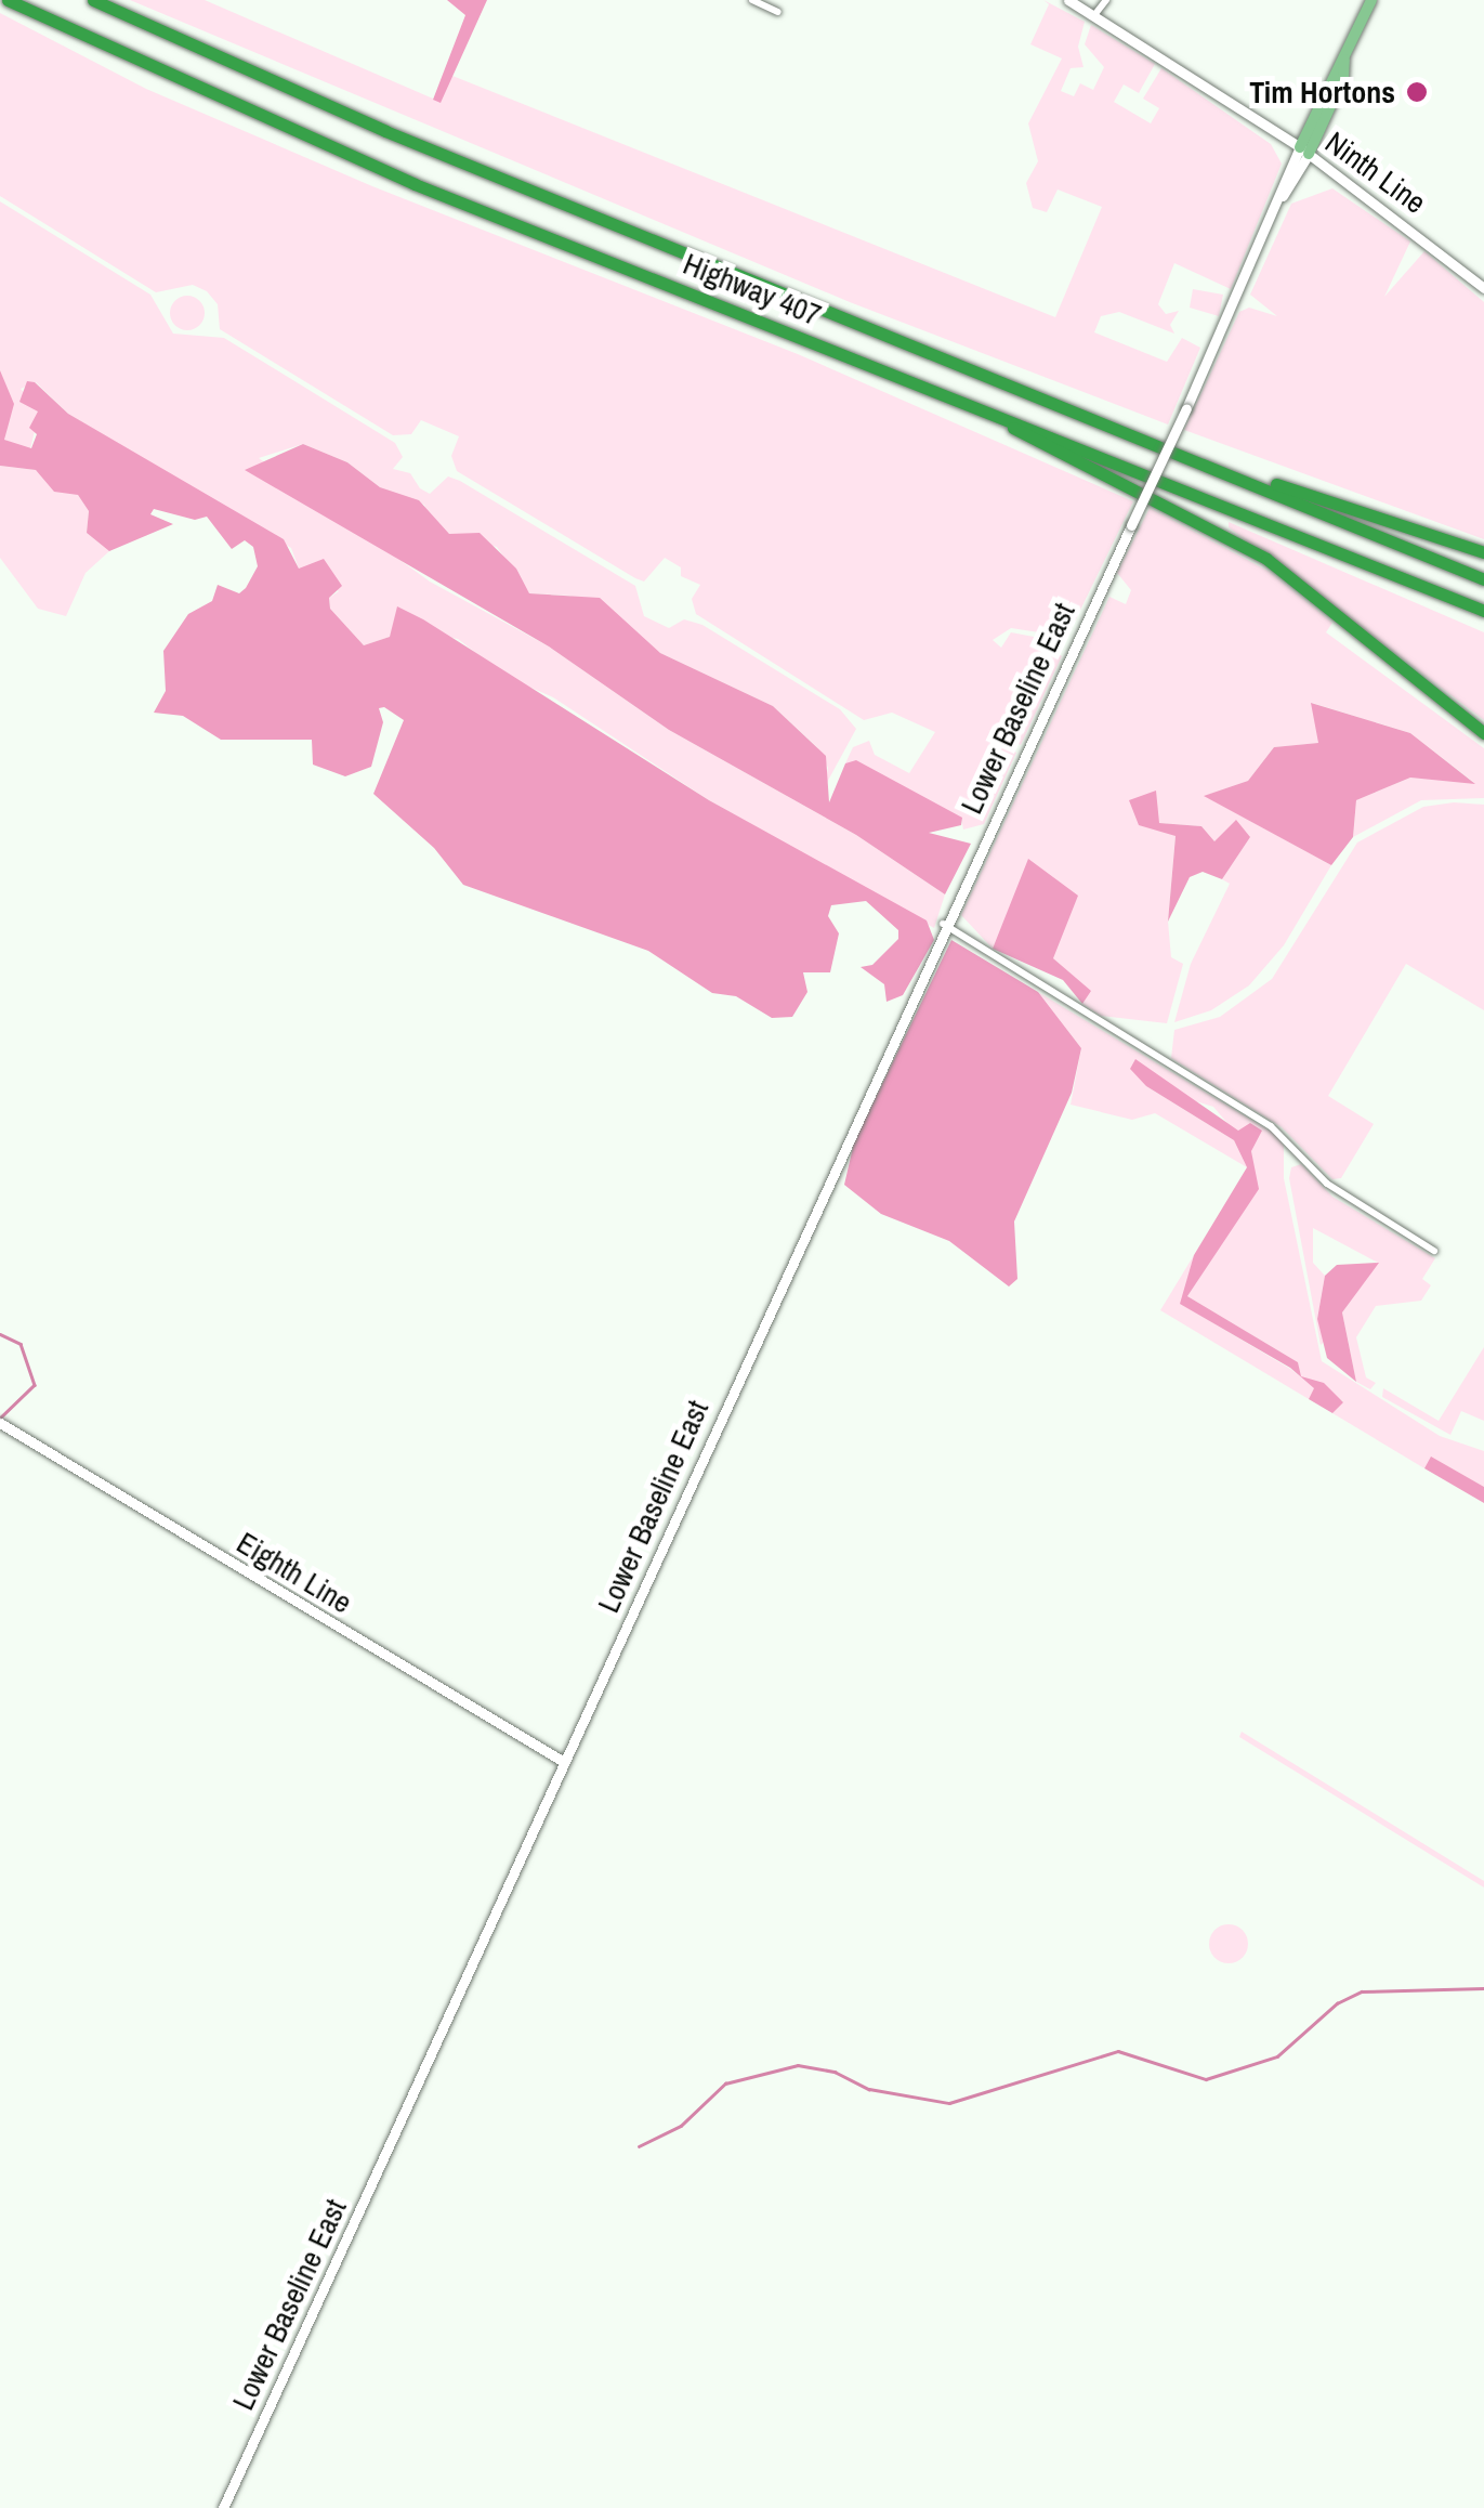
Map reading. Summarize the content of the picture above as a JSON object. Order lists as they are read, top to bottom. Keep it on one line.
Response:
{"streets":{"highway":["Highway 407"],"main road":["Ninth Line","Lower Baseline East","Eighth Line"]},"crossings":[["Ninth Line","Lower Baseline East"],["Lower Baseline East","Eighth Line"]],"places":["Tim Hortons"]}
